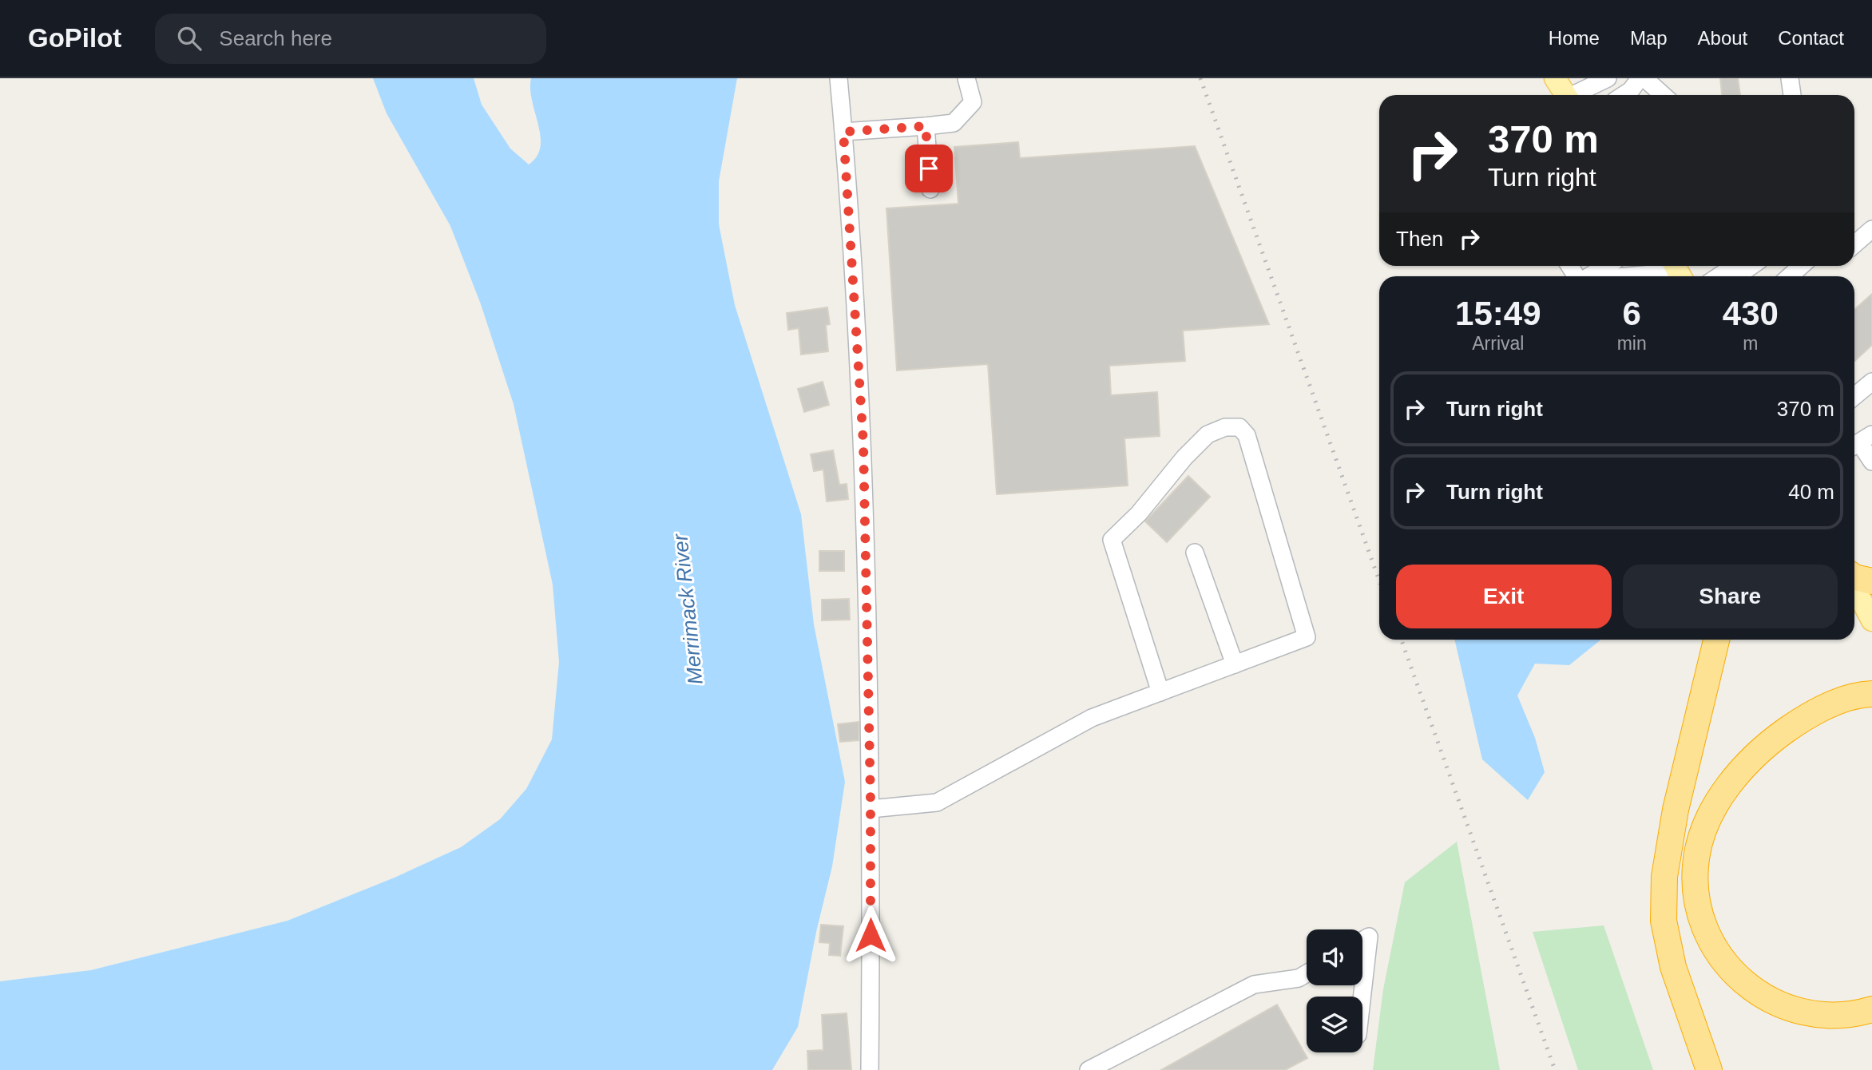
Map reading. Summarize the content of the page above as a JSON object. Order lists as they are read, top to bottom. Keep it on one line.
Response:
{"water":["Merrimack River"],"page":{"header":"GoPilot","search":"Search here","nav":["Home","Map","About","Contact"],"turn":["370 m","Turn right"],"then":"Then","eta":["15:49","Arrival","6","min","430","m"],"list":[{"name":"Turn right","value":"370 m"},{"name":"Turn right","value":"40 m"}],"buttons":["Exit","Share"]}}
